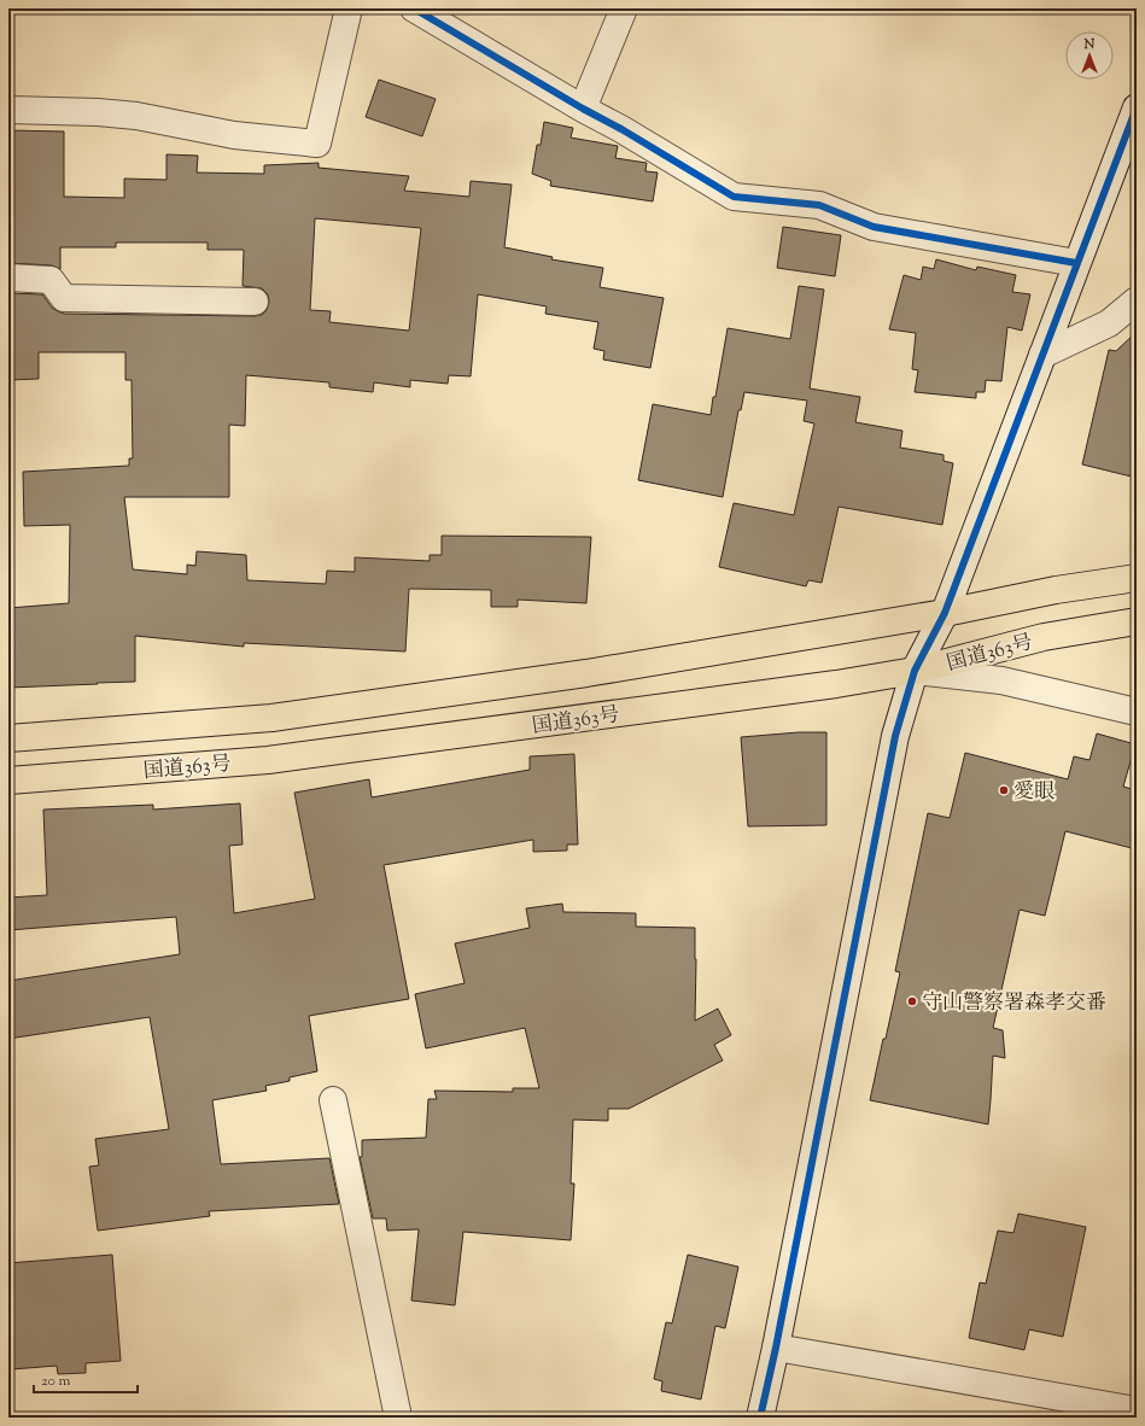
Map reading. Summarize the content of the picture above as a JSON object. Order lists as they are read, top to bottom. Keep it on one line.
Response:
{"streets":{"highway":["国道363号"]},"places":["愛眼","守山警察署森孝交番"],"scale_bar":"20 m","north":"top"}
